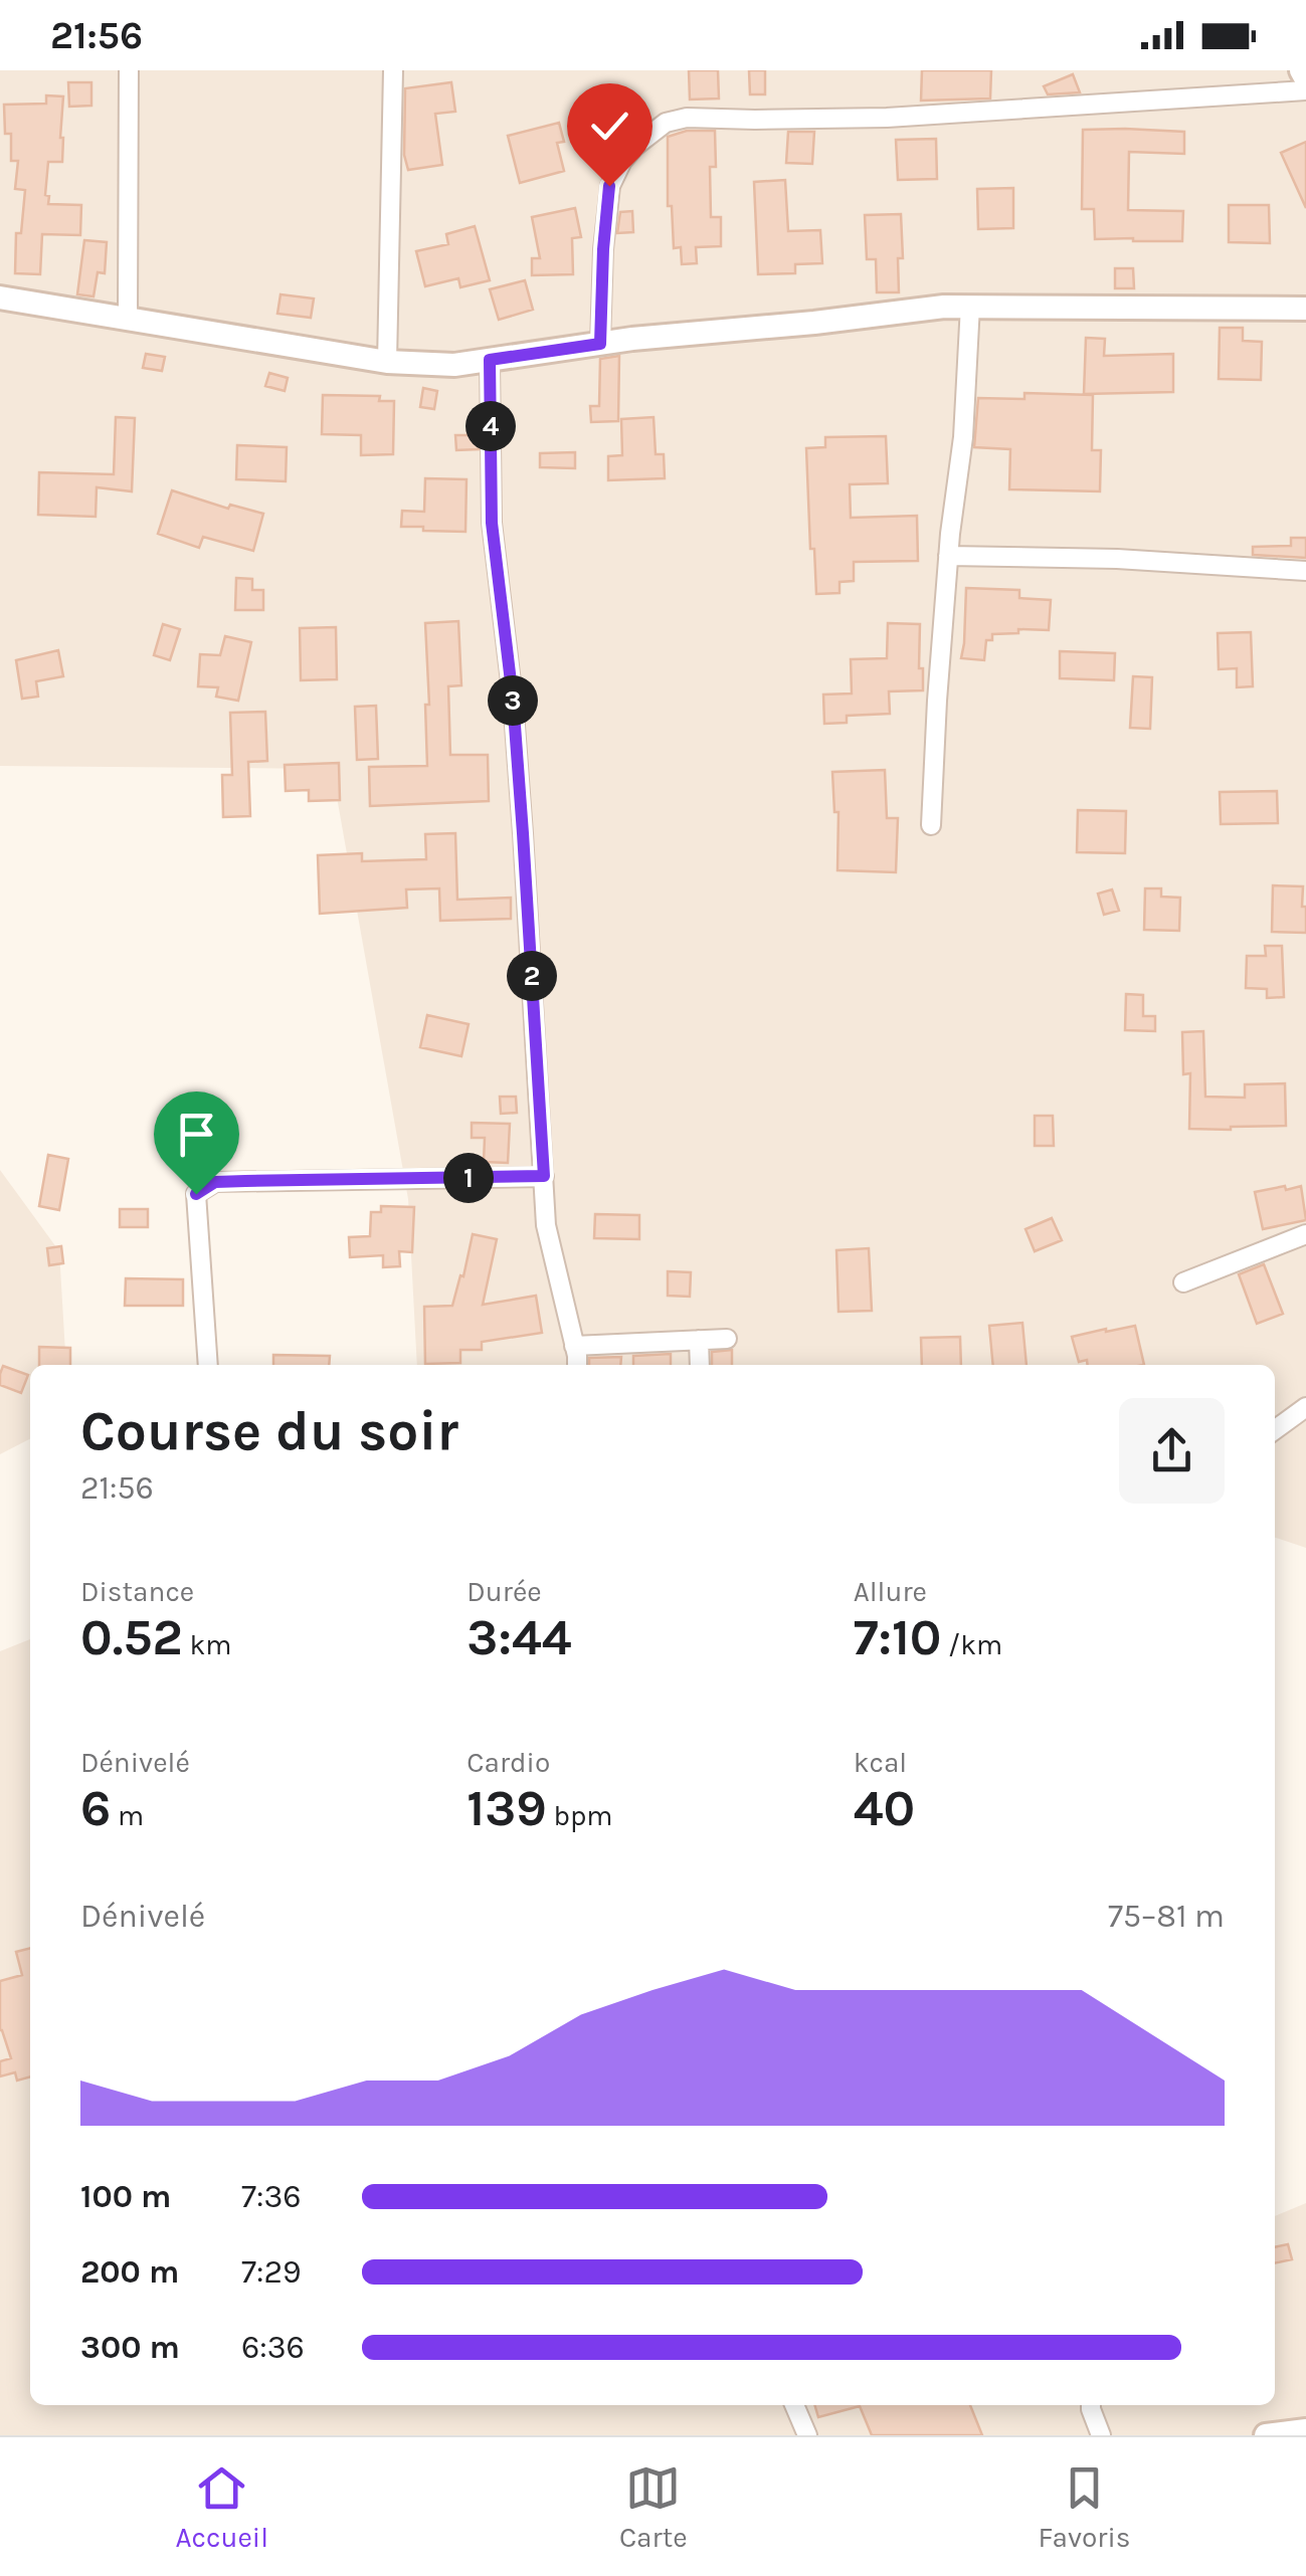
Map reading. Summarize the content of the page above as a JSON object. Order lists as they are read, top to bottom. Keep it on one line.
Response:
{"page":{"status":"21:56","pins":["4","3","2","1"],"heading":["Course du soir","21:56"],"stats":[["Distance","0.52 km"],["Durée","3:44"],["Allure","7:10 /km"],["Dénivelé","6 m"],["Cardio","139 bpm"],["kcal","40"]],"chart":["Dénivelé","75–81 m"],"list":[{"name":"100 m","note":"7:36"},{"name":"200 m","note":"7:29"},{"name":"300 m","note":"6:36"}],"tabs":["Accueil","Carte","Favoris"]}}
